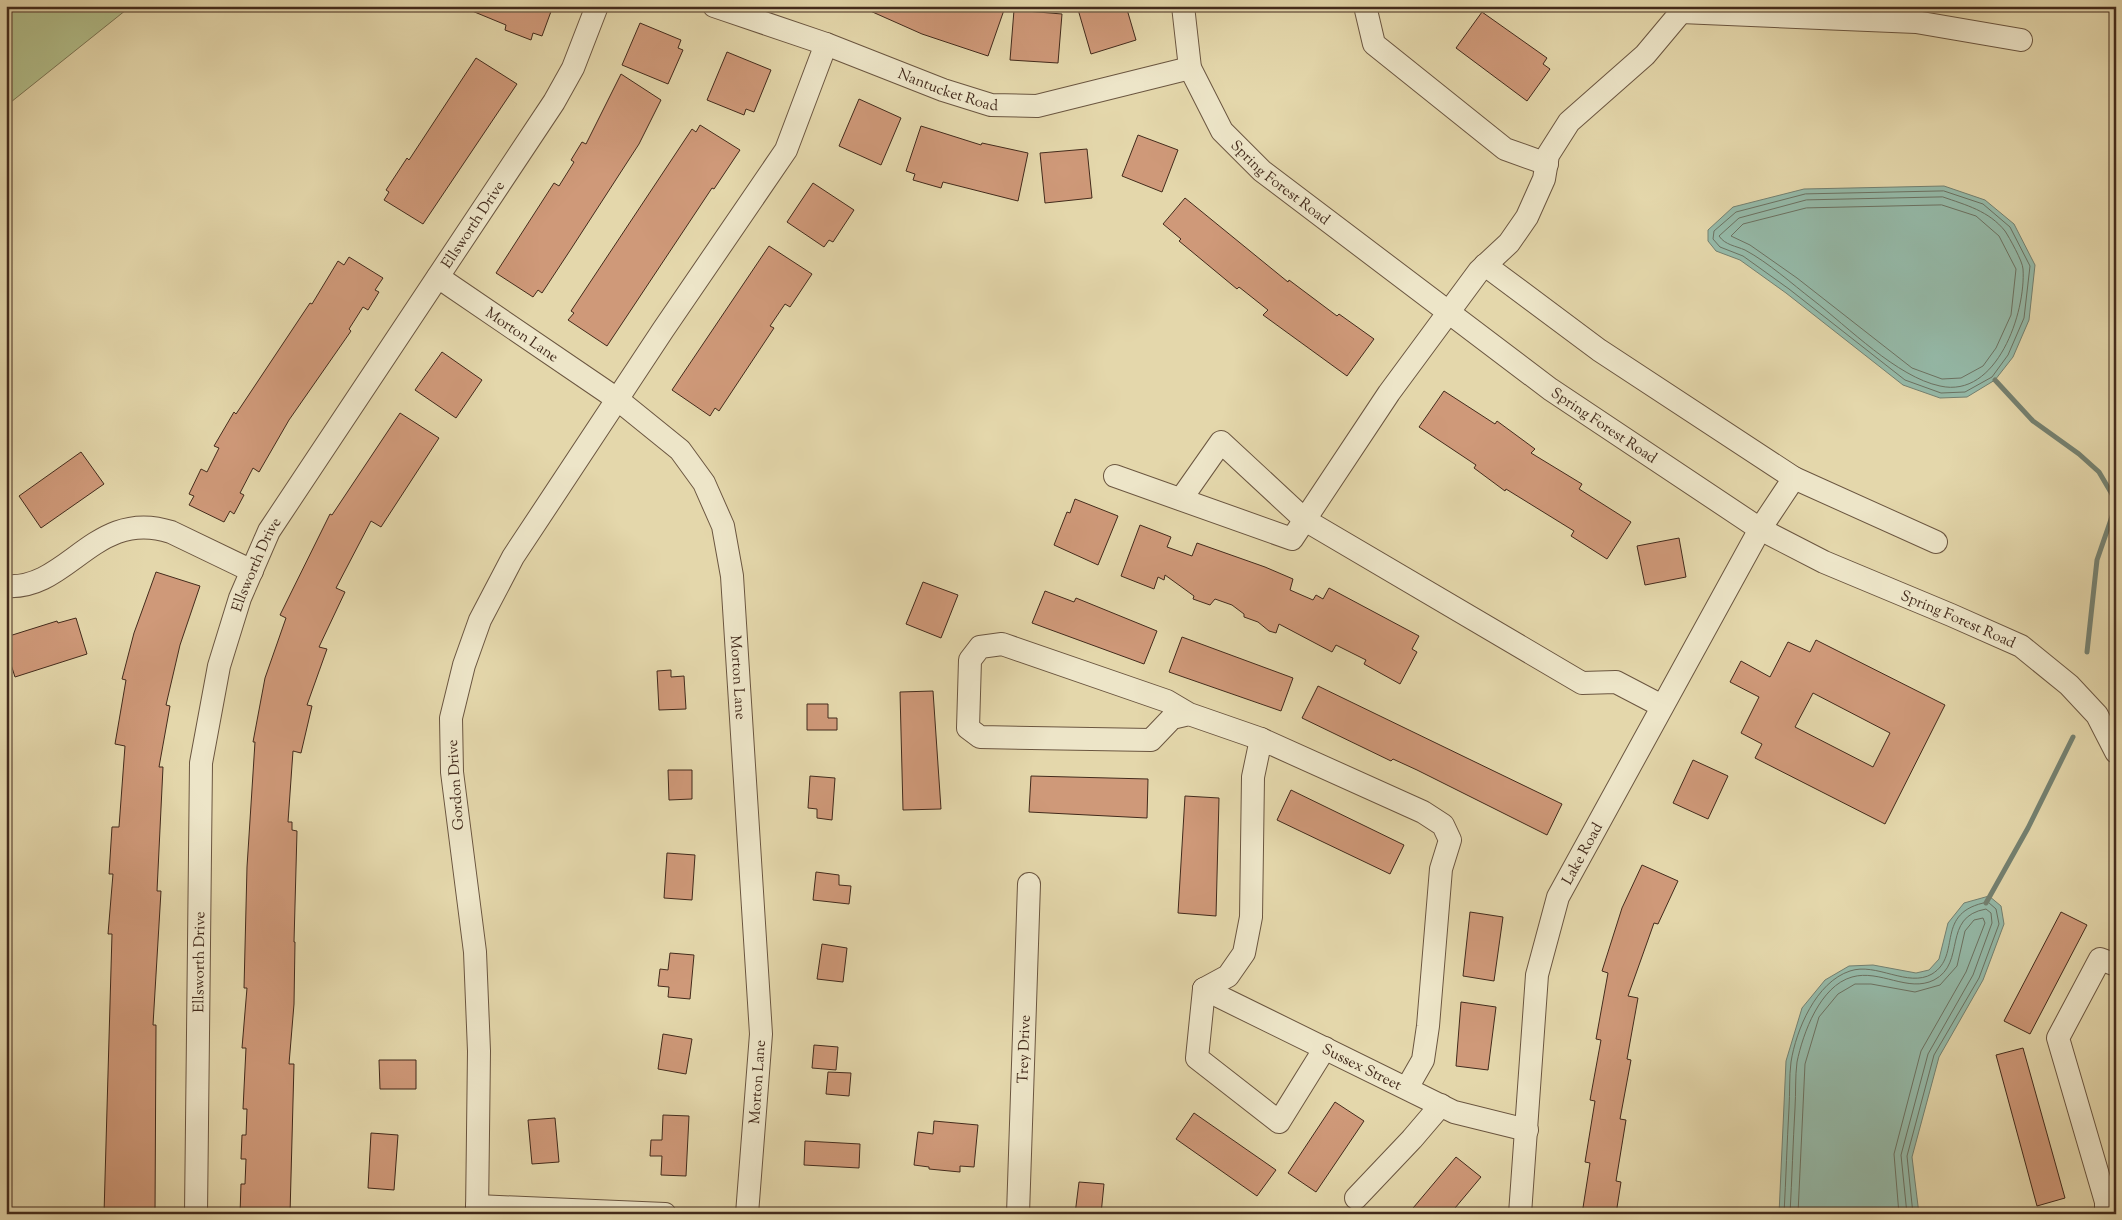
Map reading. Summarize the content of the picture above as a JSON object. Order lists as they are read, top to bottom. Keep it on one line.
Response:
{"streets":{"street":["Nantucket Road","Spring Forest Road","Ellsworth Drive","Morton Lane","Gordon Drive","Lake Road","Trey Drive","Sussex Street"]},"crossings":[["Nantucket Road","Spring Forest Road"],["Nantucket Road","Gordon Drive"],["Spring Forest Road","Lake Road"],["Ellsworth Drive","Morton Lane"],["Morton Lane","Gordon Drive"],["Lake Road","Sussex Street"]]}
